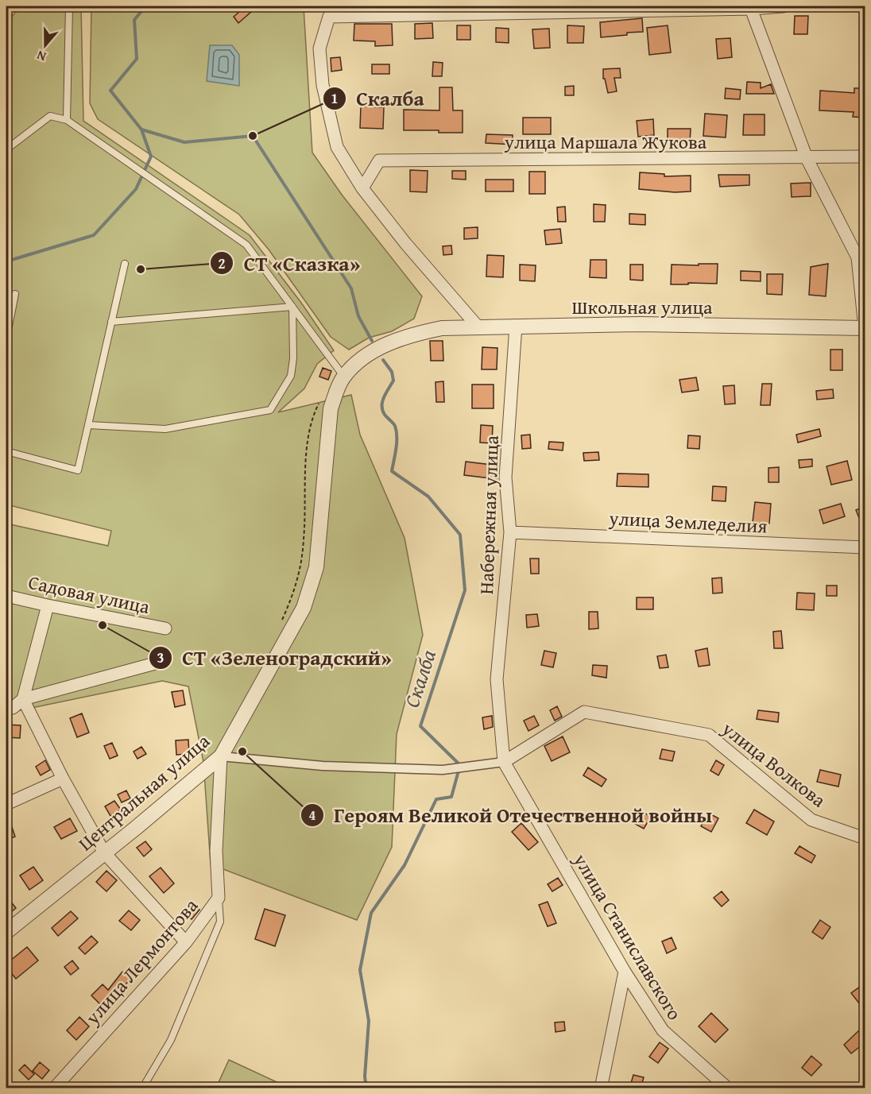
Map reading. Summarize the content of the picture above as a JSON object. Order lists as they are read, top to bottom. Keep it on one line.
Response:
{"streets":{"street":["улица Маршала Жукова","Школьная улица","Набережная улица","улица Земледелия","Садовая улица","улица Волкова","Центральная улица","улица Станиславского","улица Лермонтова"]},"crossings":[["Школьная улица","Набережная улица"],["Школьная улица","Центральная улица"],["Набережная улица","улица Земледелия"],["Набережная улица","улица Волкова"],["Набережная улица","улица Станиславского"],["улица Волкова","улица Станиславского"],["Центральная улица","улица Лермонтова"]],"water":["Скалба"],"places":["Скалба","СТ «Сказка»","СТ «Зеленоградский»","Героям Великой Отечественной войны"],"north":"bottom"}
